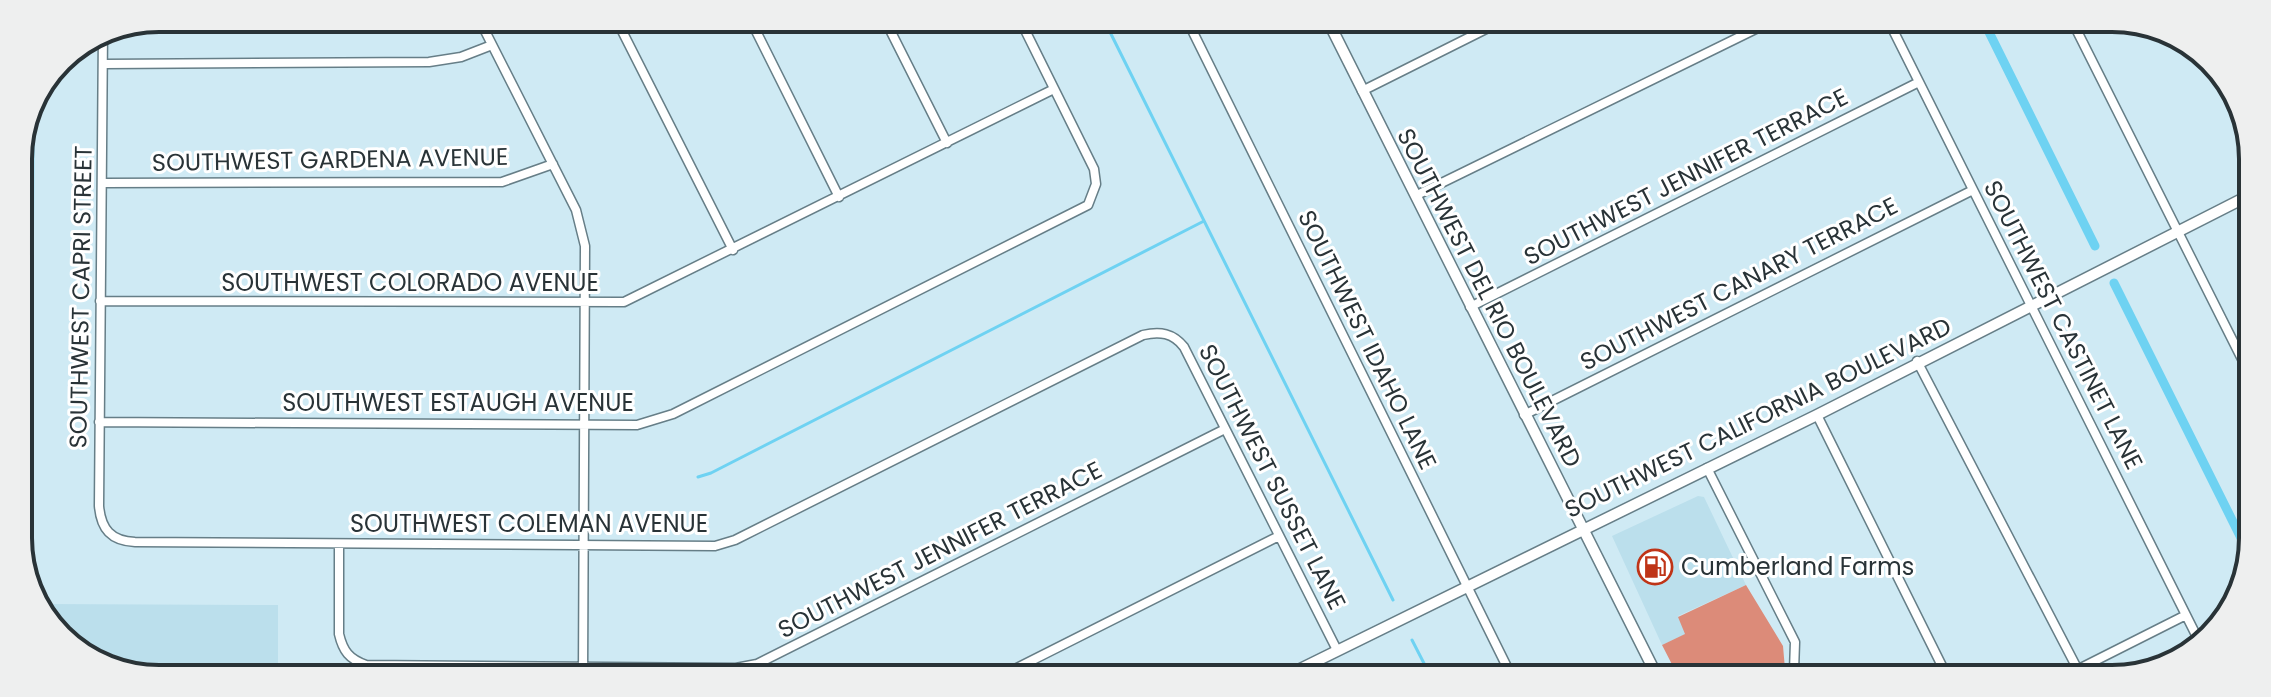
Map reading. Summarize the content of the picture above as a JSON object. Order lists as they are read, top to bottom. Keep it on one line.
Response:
{"streets":{"street":["SOUTHWEST GARDENA AVENUE","SOUTHWEST JENNIFER TERRACE","SOUTHWEST COLORADO AVENUE","SOUTHWEST CANARY TERRACE","SOUTHWEST CAPRI STREET","SOUTHWEST DEL RIO BOULEVARD","SOUTHWEST CASTINET LANE","SOUTHWEST IDAHO LANE","SOUTHWEST ESTAUGH AVENUE","SOUTHWEST CALIFORNIA BOULEVARD","SOUTHWEST SUSSET LANE","SOUTHWEST COLEMAN AVENUE"]},"crossings":[["SOUTHWEST GARDENA AVENUE","SOUTHWEST CAPRI STREET"],["SOUTHWEST JENNIFER TERRACE","SOUTHWEST DEL RIO BOULEVARD"],["SOUTHWEST JENNIFER TERRACE","SOUTHWEST CASTINET LANE"],["SOUTHWEST JENNIFER TERRACE","SOUTHWEST SUSSET LANE"],["SOUTHWEST JENNIFER TERRACE","SOUTHWEST COLEMAN AVENUE"],["SOUTHWEST COLORADO AVENUE","SOUTHWEST CAPRI STREET"],["SOUTHWEST COLORADO AVENUE","SOUTHWEST ESTAUGH AVENUE"],["SOUTHWEST CANARY TERRACE","SOUTHWEST DEL RIO BOULEVARD"],["SOUTHWEST CANARY TERRACE","SOUTHWEST CASTINET LANE"],["SOUTHWEST CAPRI STREET","SOUTHWEST ESTAUGH AVENUE"],["SOUTHWEST CAPRI STREET","SOUTHWEST COLEMAN AVENUE"],["SOUTHWEST DEL RIO BOULEVARD","SOUTHWEST CALIFORNIA BOULEVARD"],["SOUTHWEST CASTINET LANE","SOUTHWEST CALIFORNIA BOULEVARD"],["SOUTHWEST IDAHO LANE","SOUTHWEST CALIFORNIA BOULEVARD"],["SOUTHWEST CALIFORNIA BOULEVARD","SOUTHWEST SUSSET LANE"],["SOUTHWEST SUSSET LANE","SOUTHWEST COLEMAN AVENUE"]],"places":{"fuel station":["Cumberland Farms"]}}
